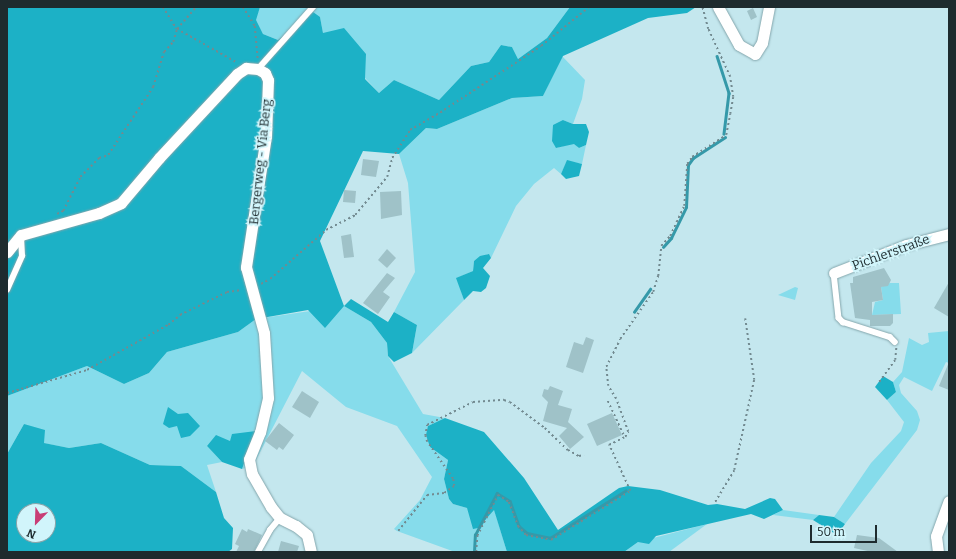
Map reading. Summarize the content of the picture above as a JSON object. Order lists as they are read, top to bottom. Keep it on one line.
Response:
{"streets":{"street":["Bergerweg - Via Berg","Pichlerstraße"]},"scale_bar":"50 m","north":"bottom left"}
